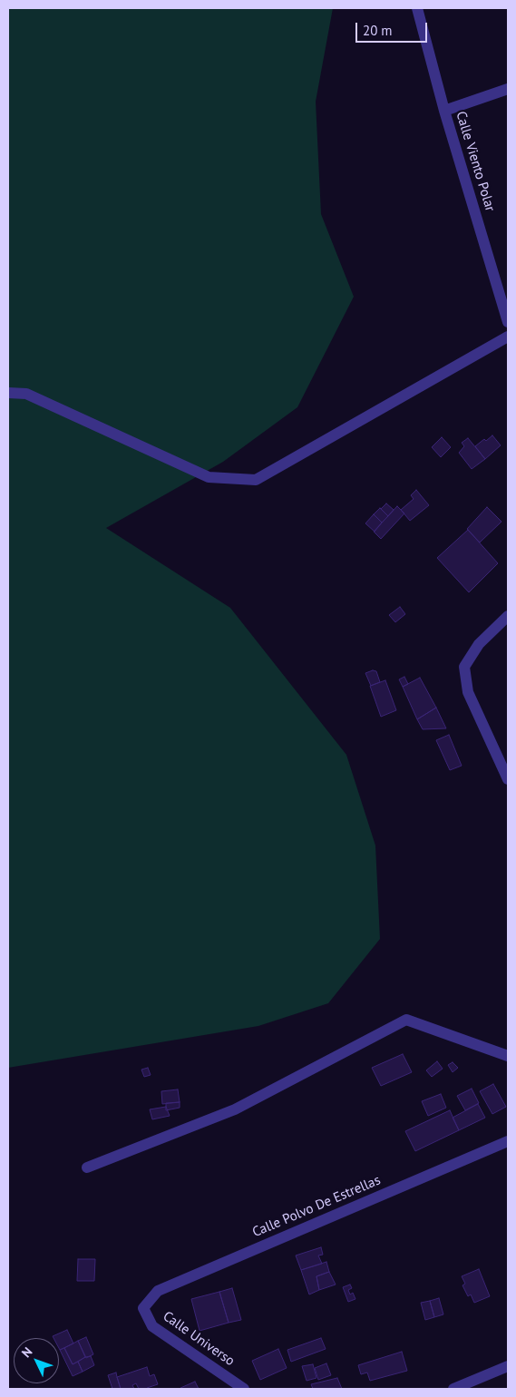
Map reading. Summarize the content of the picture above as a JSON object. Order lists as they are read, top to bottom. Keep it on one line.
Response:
{"streets":{"street":["Calle Viento Polar","Calle Polvo De Estrellas","Calle Universo"]},"crossings":[["Calle Polvo De Estrellas","Calle Universo"]],"scale_bar":"20 m","north":"top left"}
